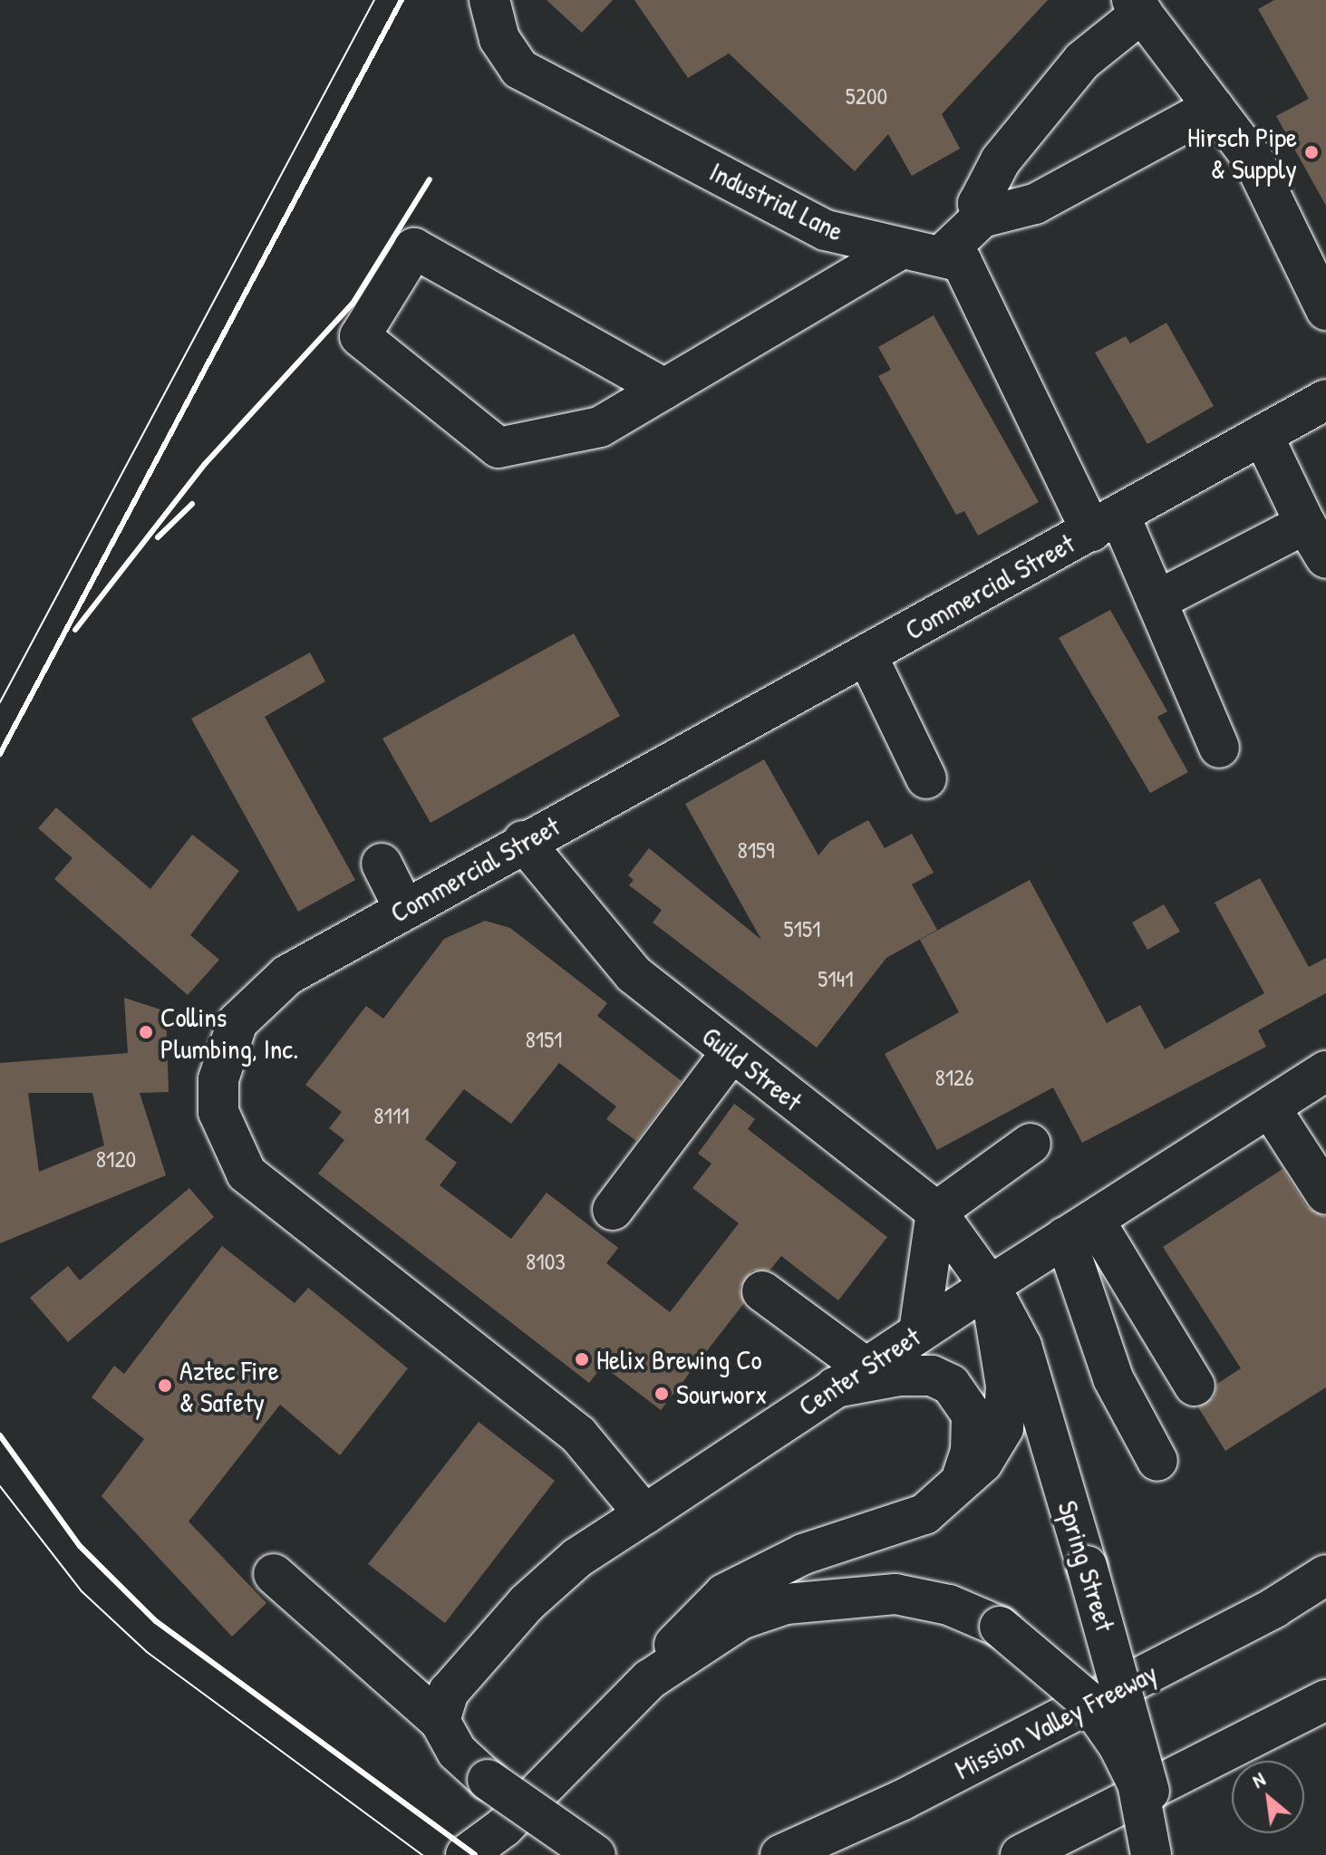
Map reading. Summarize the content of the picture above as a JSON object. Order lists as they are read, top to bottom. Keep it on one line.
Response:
{"streets":{"main road":["Industrial Lane","Commercial Street","Guild Street","Center Street","Spring Street","Mission Valley Freeway"]},"crossings":[["Commercial Street","Guild Street"],["Commercial Street","Center Street"],["Guild Street","Center Street"],["Guild Street","Spring Street"],["Center Street","Spring Street"]],"places":["Hirsch Pipe & Supply","Collins Plumbing, Inc.","Helix Brewing Co","Aztec Fire & Safety","Sourworx"],"house_numbers":["5200","8159","5151","5141","8151","8126","8111","8120","8103"],"north":"top left"}
